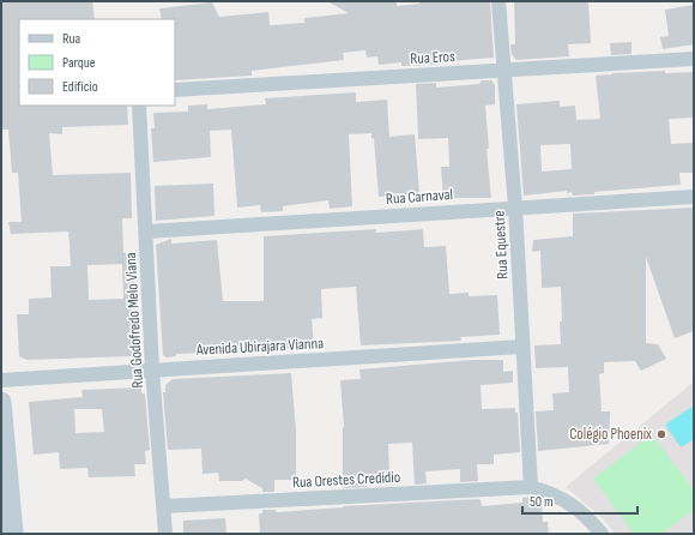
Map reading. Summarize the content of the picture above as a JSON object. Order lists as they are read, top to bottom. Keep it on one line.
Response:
{"streets":{"street":["Rua Eros","Rua Carnaval","Rua Equestre","Rua Godofredo Melo Viana","Avenida Ubirajara Vianna","Rua Orestes Credídio"]},"crossings":[["Rua Eros","Rua Equestre"],["Rua Carnaval","Rua Equestre"],["Rua Carnaval","Rua Godofredo Melo Viana"],["Rua Equestre","Avenida Ubirajara Vianna"],["Rua Equestre","Rua Orestes Credídio"],["Rua Godofredo Melo Viana","Avenida Ubirajara Vianna"],["Rua Godofredo Melo Viana","Rua Orestes Credídio"]],"places":["Colégio Phoenix"],"legend":["Rua","Parque","Edifício"],"scale_bar":"50 m"}
